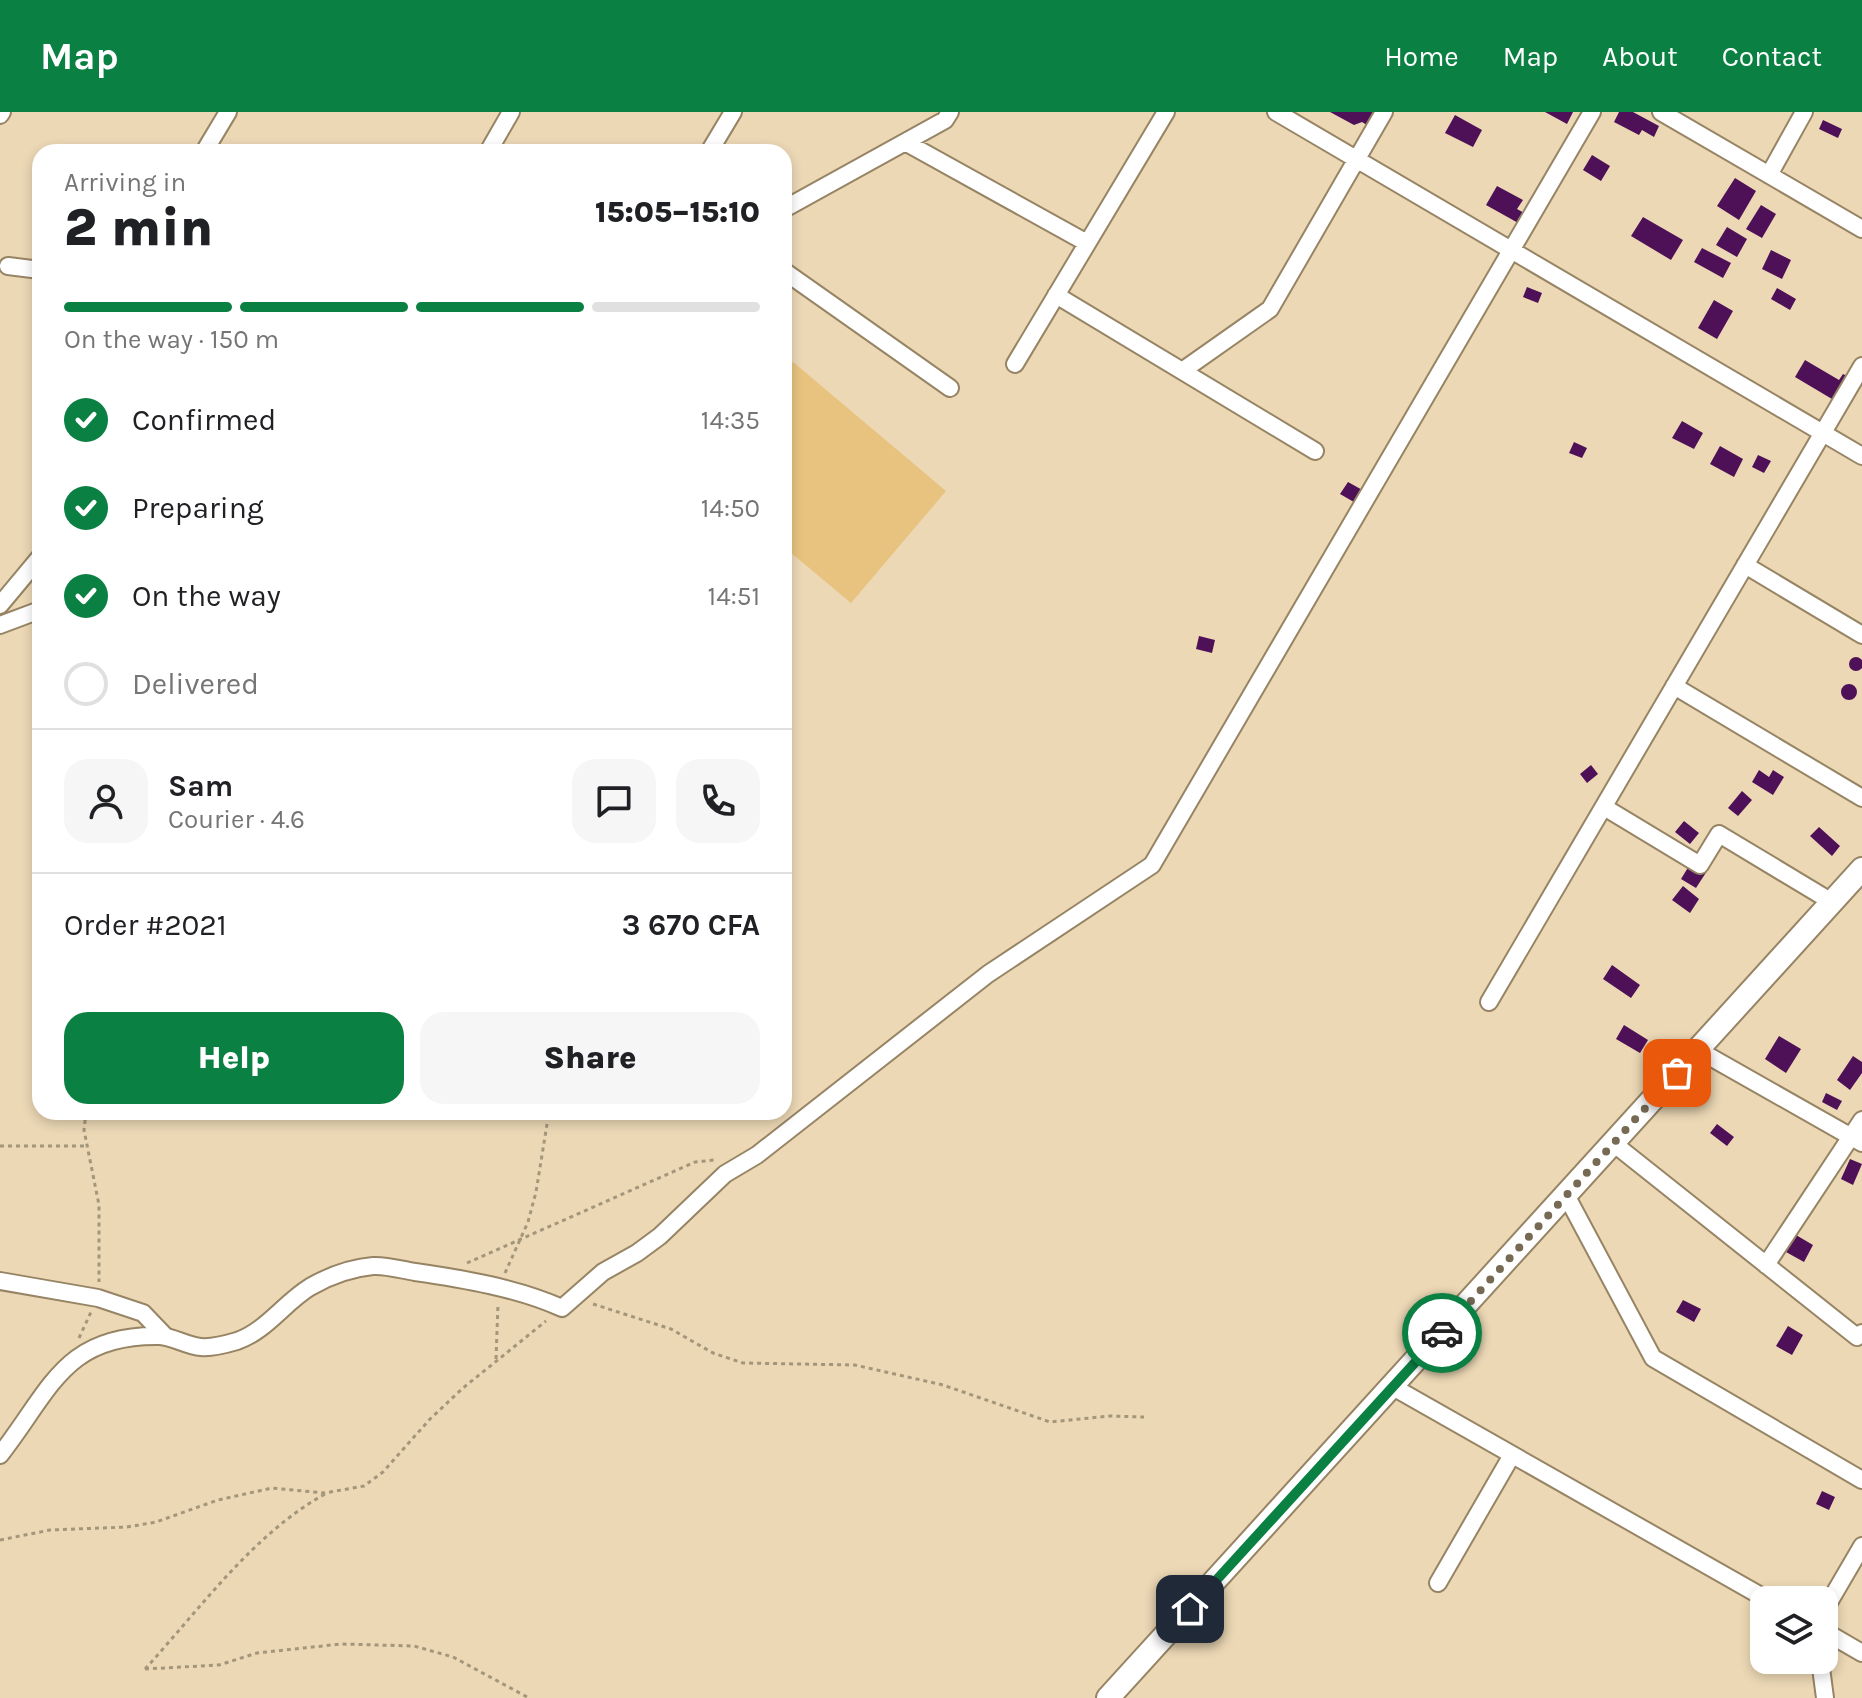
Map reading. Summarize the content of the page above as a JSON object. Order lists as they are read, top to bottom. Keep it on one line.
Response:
{"page":{"header":"Map","nav":["Home","Map","About","Contact"],"heading":["2 min","Arriving in","15:05–15:10"],"panel":["Sam","Courier · 4.6","Order #2021","3 670 CFA"],"bar":"On the way · 150 m","list":[["Confirmed","14:35"],["Preparing","14:50"],["On the way","14:51"],"Delivered"],"buttons":["Help","Share"]}}
